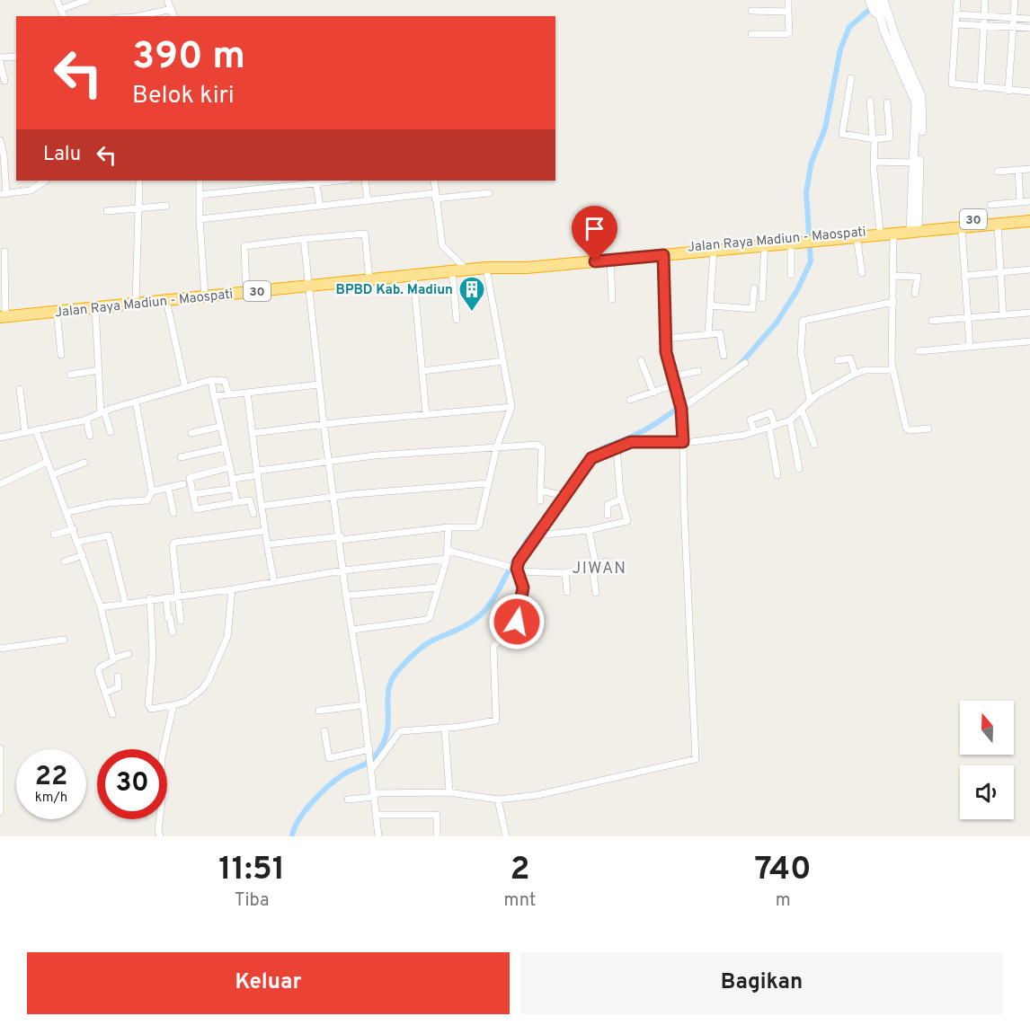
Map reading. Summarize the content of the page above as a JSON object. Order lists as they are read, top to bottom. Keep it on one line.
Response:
{"streets":{"highway":["30","Jalan Raya Madiun - Maospati"]},"crossings":[["30","Jalan Raya Madiun - Maospati"]],"districts":["JIWAN"],"places":{"building":["BPBD Kab. Madiun"]},"north":"top","page":{"turn":["390 m","Belok kiri"],"then":"Lalu","speed":"22 km/h","limit":"30","eta":["11:51","Tiba","2","mnt","740","m"],"buttons":["Keluar","Bagikan"]}}
